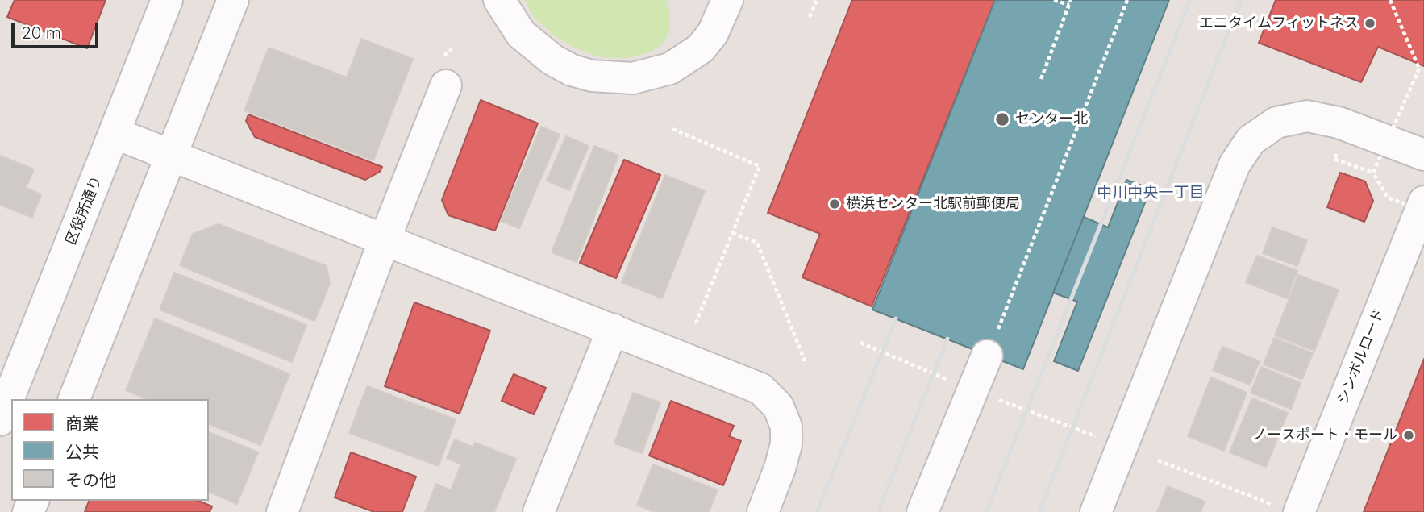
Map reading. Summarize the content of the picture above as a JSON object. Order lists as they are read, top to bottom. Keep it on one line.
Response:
{"streets":{"street":["区役所通り","シンボルロード"]},"districts":["中川中央一丁目"],"places":["エニタイムフィットネス","センター北","横浜センター北駅前郵便局","ノースポート・モール"],"legend":["商業","公共","その他"],"scale_bar":"20 m"}
